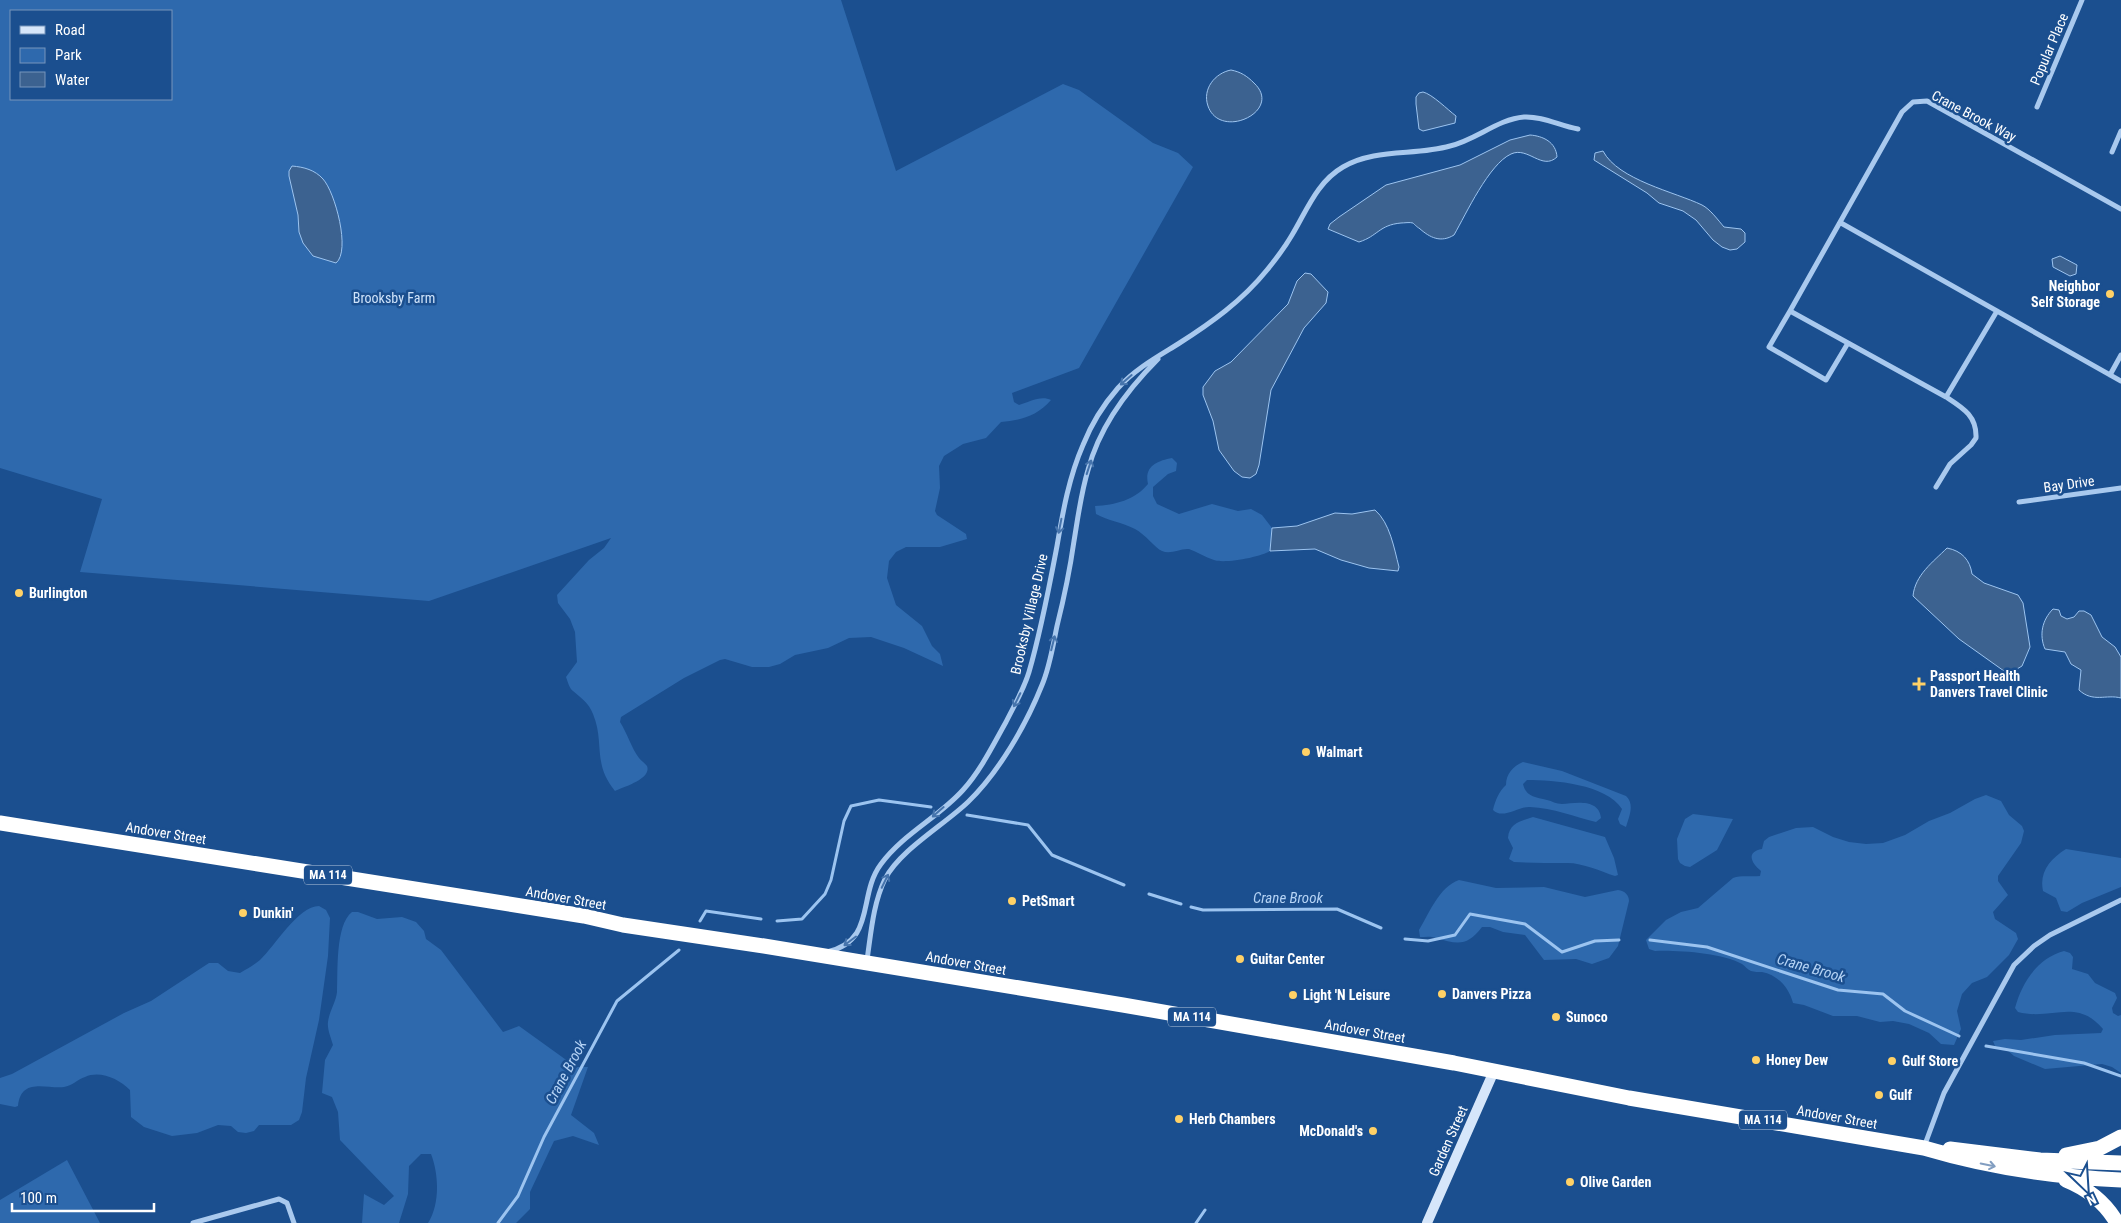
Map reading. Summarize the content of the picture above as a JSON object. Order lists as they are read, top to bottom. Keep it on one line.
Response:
{"streets":{"highway":["Andover Street","MA 114"],"main road":["Garden Street"],"street":["Popular Place","Crane Brook Way","Bay Drive","Brooksby Village Drive"]},"crossings":[["Brooksby Village Drive","Andover Street"],["Andover Street","Garden Street"]],"water":["Crane Brook"],"parks":["Brooksby Farm"],"places":{"other":["Neighbor Self Storage","Burlington","Walmart","PetSmart","Dunkin'","Guitar Center","Danvers Pizza","Light 'N Leisure","Sunoco","Honey Dew","Gulf Store","Gulf","Herb Chambers","McDonald's","Olive Garden"],"health":["Passport Health Danvers Travel Clinic"]},"legend":["Road","Park","Water"],"scale_bar":"100 m","north":"bottom right"}
